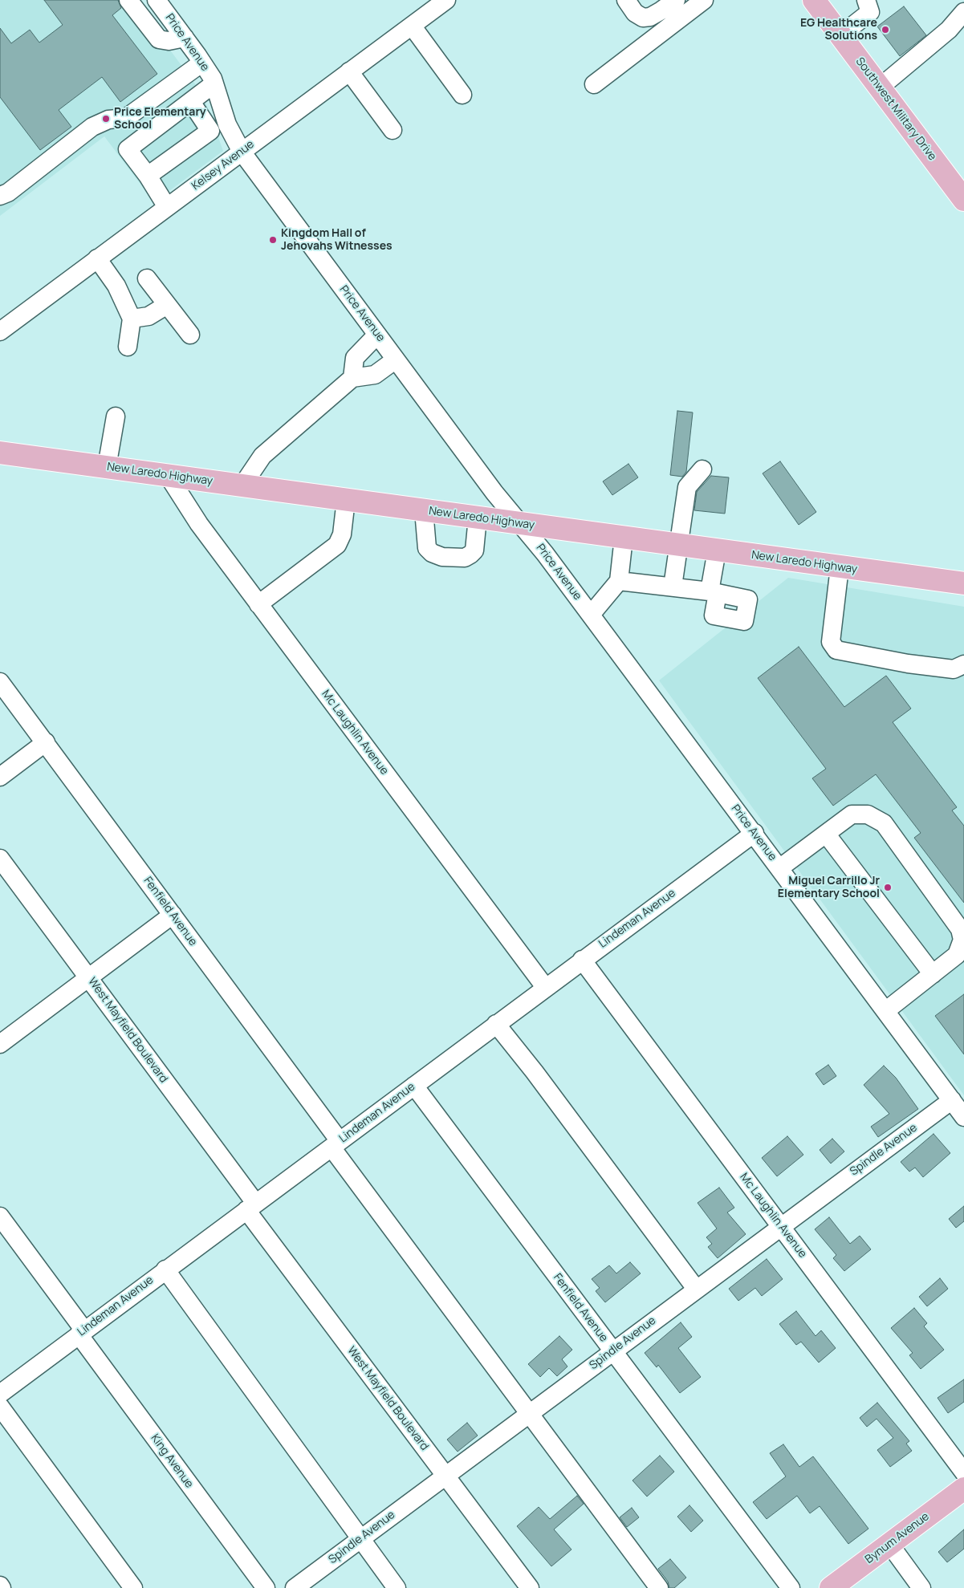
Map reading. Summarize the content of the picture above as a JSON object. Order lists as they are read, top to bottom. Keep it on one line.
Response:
{"streets":{"main road":["Southwest Military Drive","New Laredo Highway","Bynum Avenue"],"street":["Price Avenue","Kelsey Avenue","Mc Laughlin Avenue","Fenfield Avenue","Lindeman Avenue","West Mayfield Boulevard","Spindle Avenue","King Avenue"]},"crossings":[["Price Avenue","Kelsey Avenue"],["Price Avenue","New Laredo Highway"],["Price Avenue","Lindeman Avenue"],["Price Avenue","Spindle Avenue"],["New Laredo Highway","Mc Laughlin Avenue"],["Mc Laughlin Avenue","Lindeman Avenue"],["Mc Laughlin Avenue","Spindle Avenue"],["Fenfield Avenue","Lindeman Avenue"],["Fenfield Avenue","Spindle Avenue"],["Lindeman Avenue","West Mayfield Boulevard"],["Lindeman Avenue","King Avenue"],["West Mayfield Boulevard","Spindle Avenue"]],"places":["EG Healthcare Solutions","Price Elementary School","Kingdom Hall of Jehovahs Witnesses","Miguel Carrillo Jr Elementary School"]}
